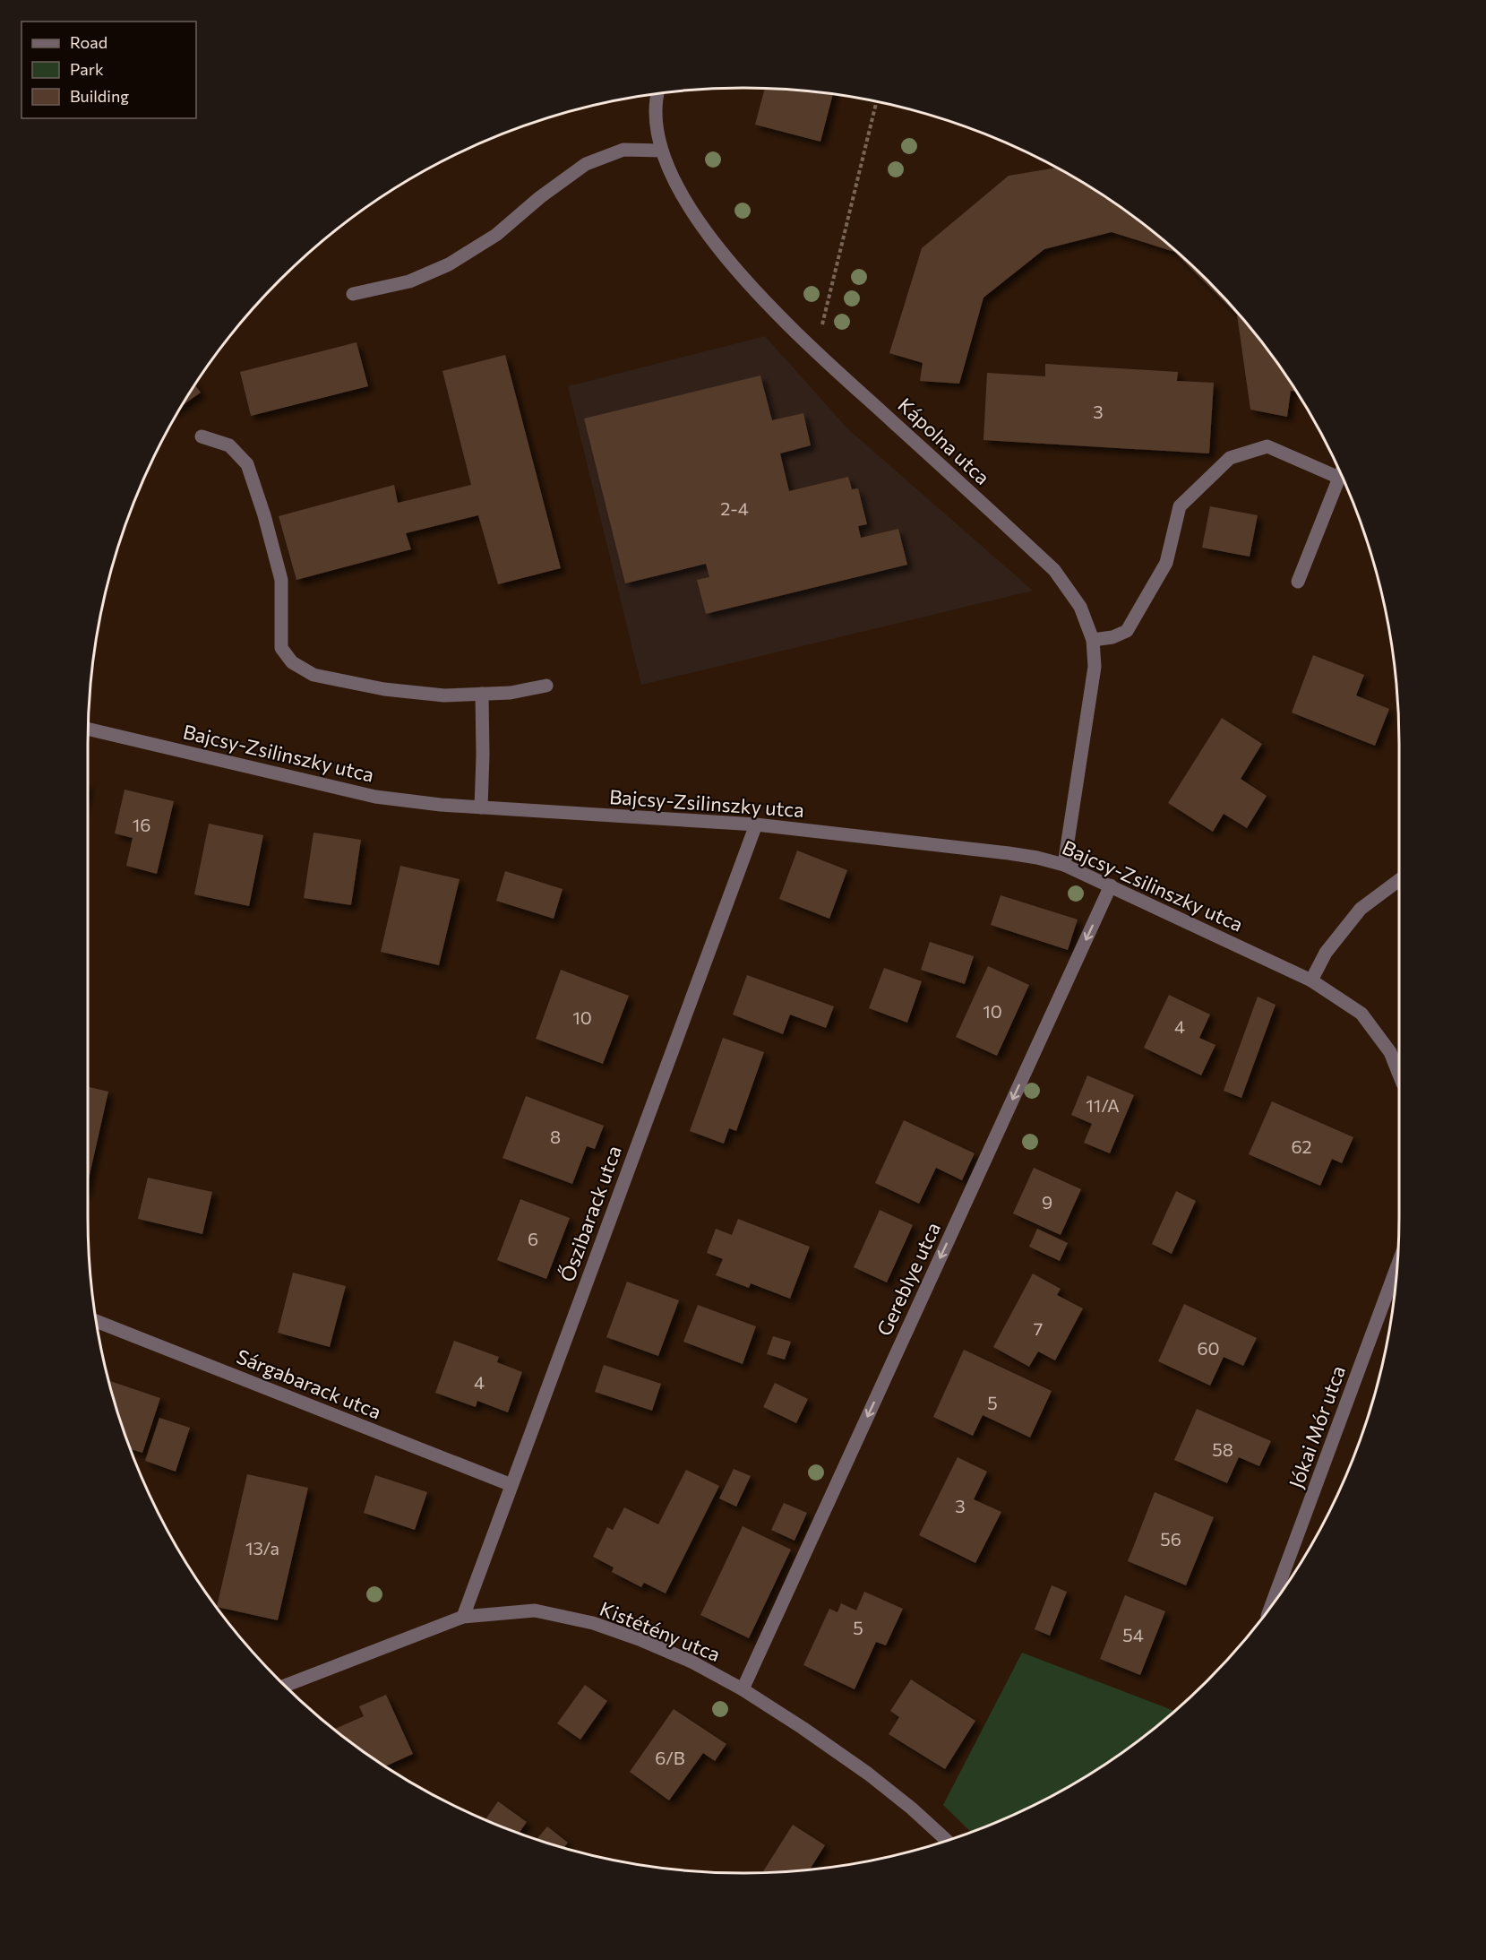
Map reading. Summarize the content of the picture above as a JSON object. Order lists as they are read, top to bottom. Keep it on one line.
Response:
{"streets":{"street":["Kápolna utca","Bajcsy-Zsilinszky utca","Őszibarack utca","Gereblye utca","Sárgabarack utca","Jókai Mór utca","Kistétény utca"]},"crossings":[["Kápolna utca","Bajcsy-Zsilinszky utca"],["Bajcsy-Zsilinszky utca","Őszibarack utca"],["Bajcsy-Zsilinszky utca","Gereblye utca"],["Őszibarack utca","Sárgabarack utca"],["Őszibarack utca","Kistétény utca"],["Gereblye utca","Kistétény utca"]],"one_way":["Gereblye utca"],"house_numbers":["3","2-4","16","10","10","4","11/A","8","62","9","6","7","60","4","5","58","3","56","13/a","5","54","6/B"],"legend":["Road","Park","Building"]}
